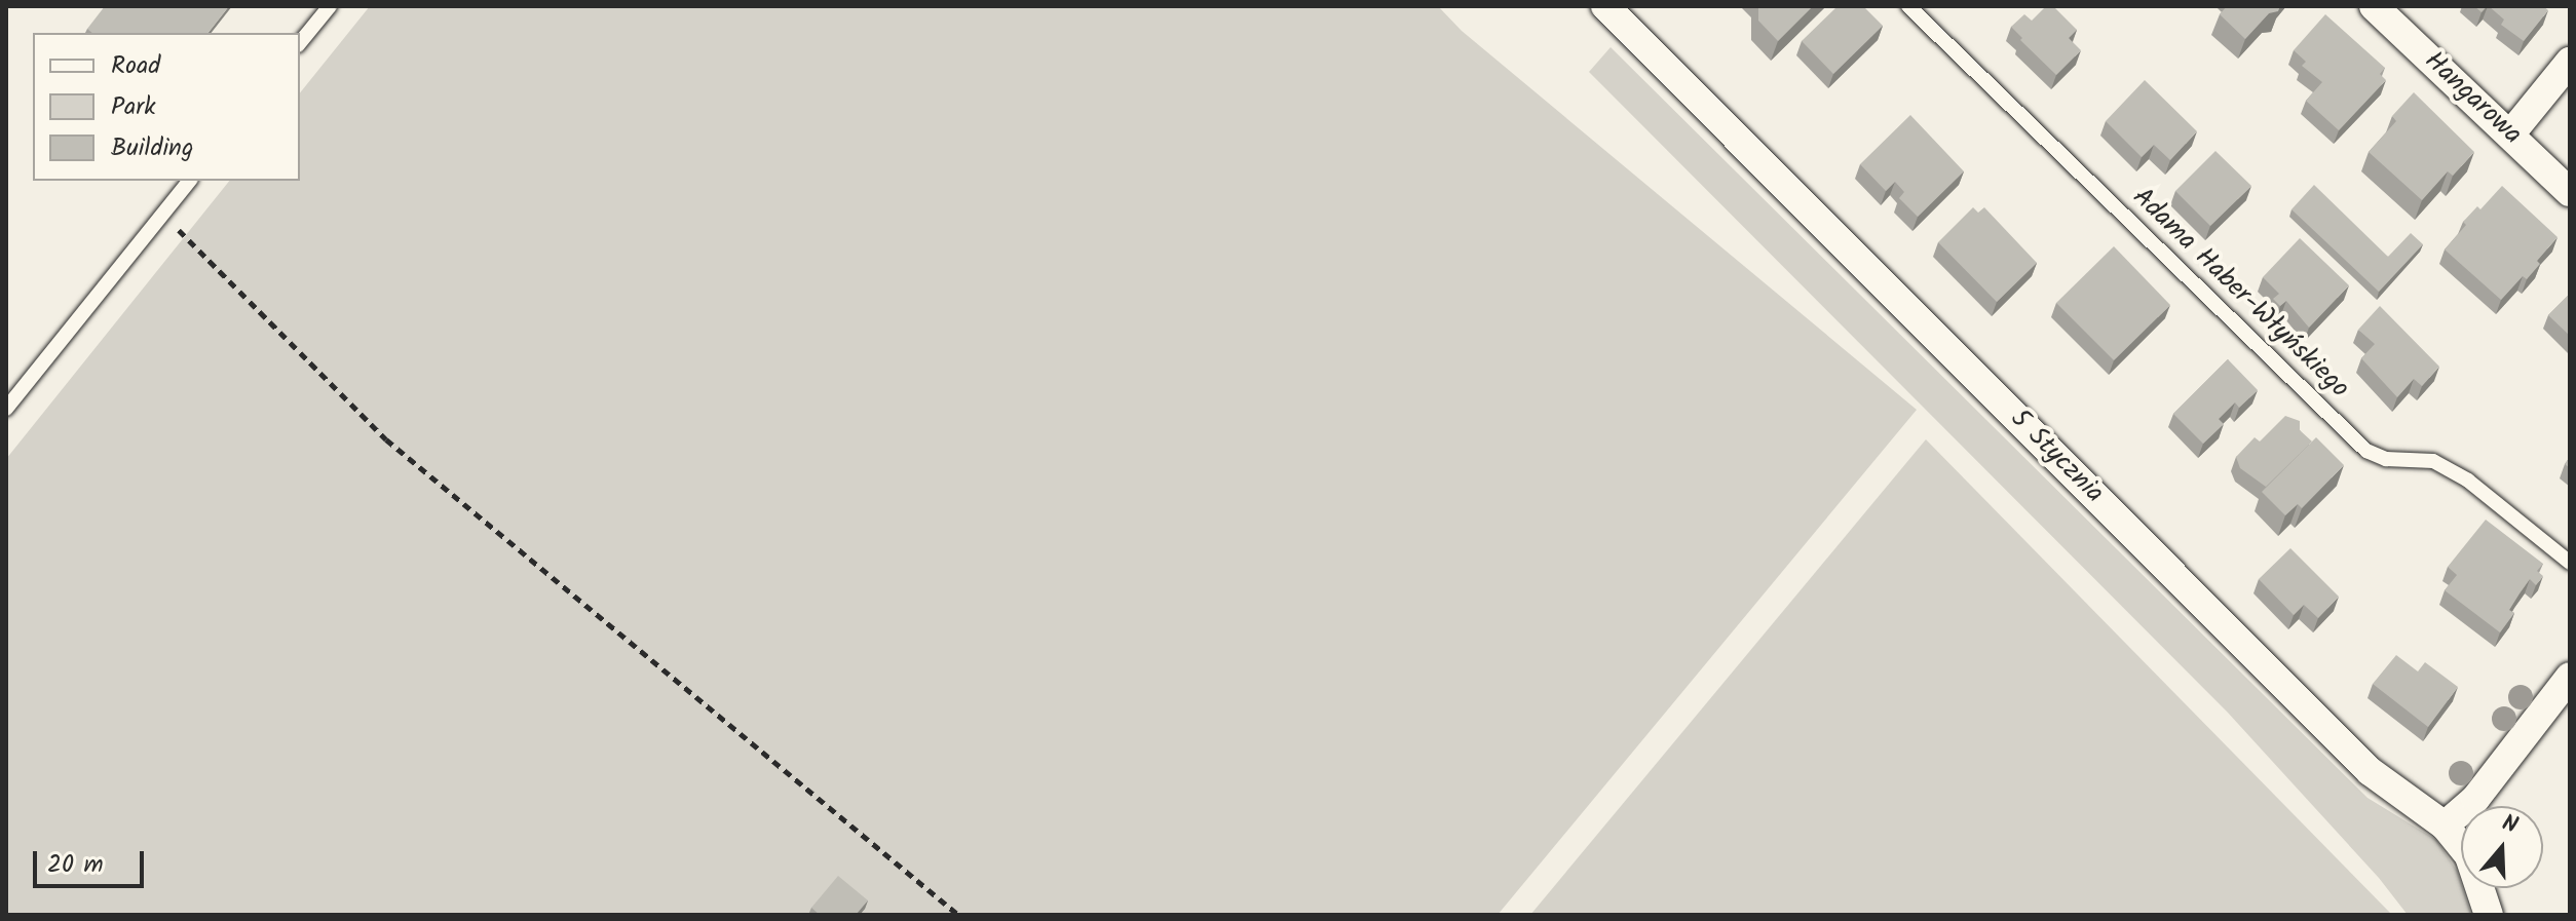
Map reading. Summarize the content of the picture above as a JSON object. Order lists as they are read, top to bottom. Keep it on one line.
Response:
{"streets":{"street":["Hangarowa","5 Stycznia"],"lane":["Adama Haber-Włyńskiego"]},"legend":["Road","Park","Building"],"scale_bar":"20 m","north":"top"}
